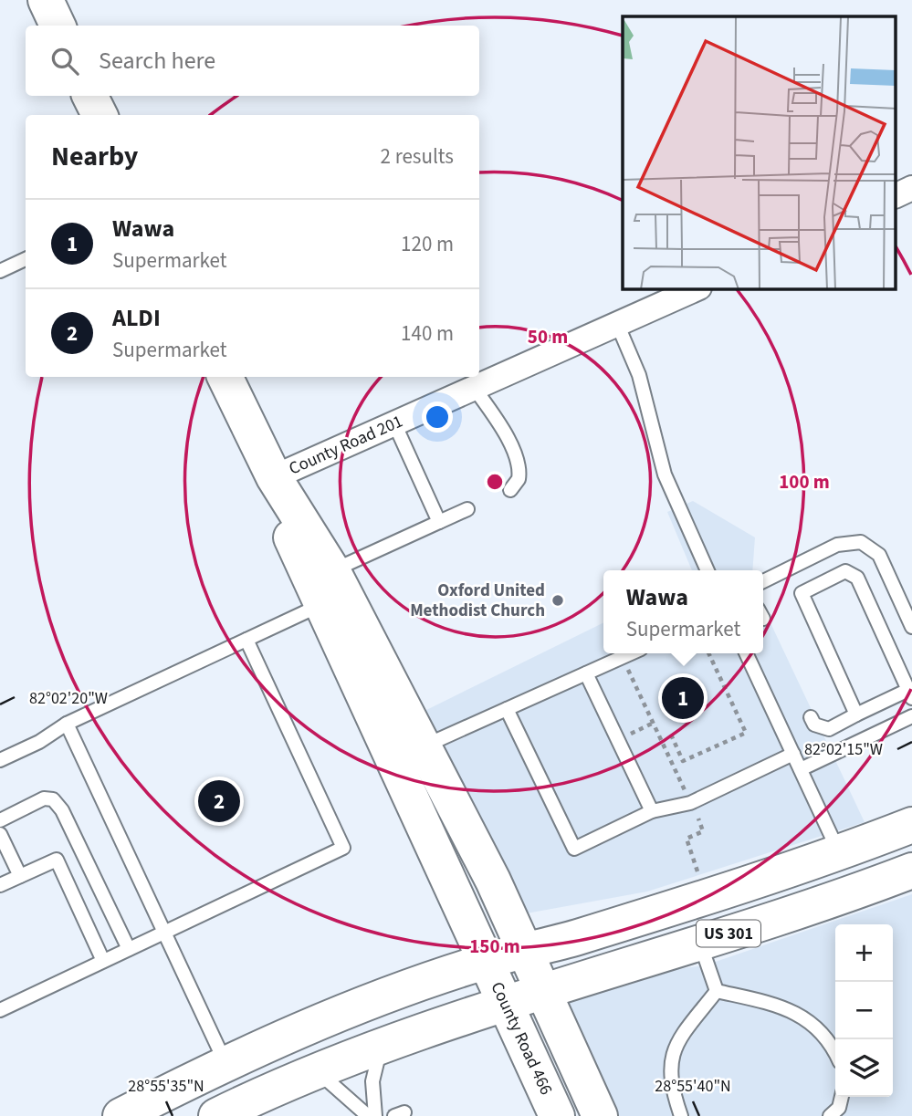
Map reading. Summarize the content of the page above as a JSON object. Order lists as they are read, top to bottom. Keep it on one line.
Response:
{"streets":{"main road":["US 301","County Road 466"],"street":["County Road 201"]},"crossings":[["County Road 201","County Road 466"],["US 301","County Road 466"]],"places":["Oxford United Methodist Church"],"page":{"search":"Search here","heading":["Nearby","2 results"],"list":[{"mark":"1","name":"Wawa","note":"Supermarket","value":"120 m"},{"mark":"2","name":"ALDI","note":"Supermarket","value":"140 m"}],"popup":["Wawa","Supermarket"],"pins":["1","2"],"map_buttons":["+","−"]},"coordinates":["82°02'20\"W","82°02'15\"W","28°55'35\"N","28°55'40\"N"],"rings":["50 m","100 m","150 m"]}
